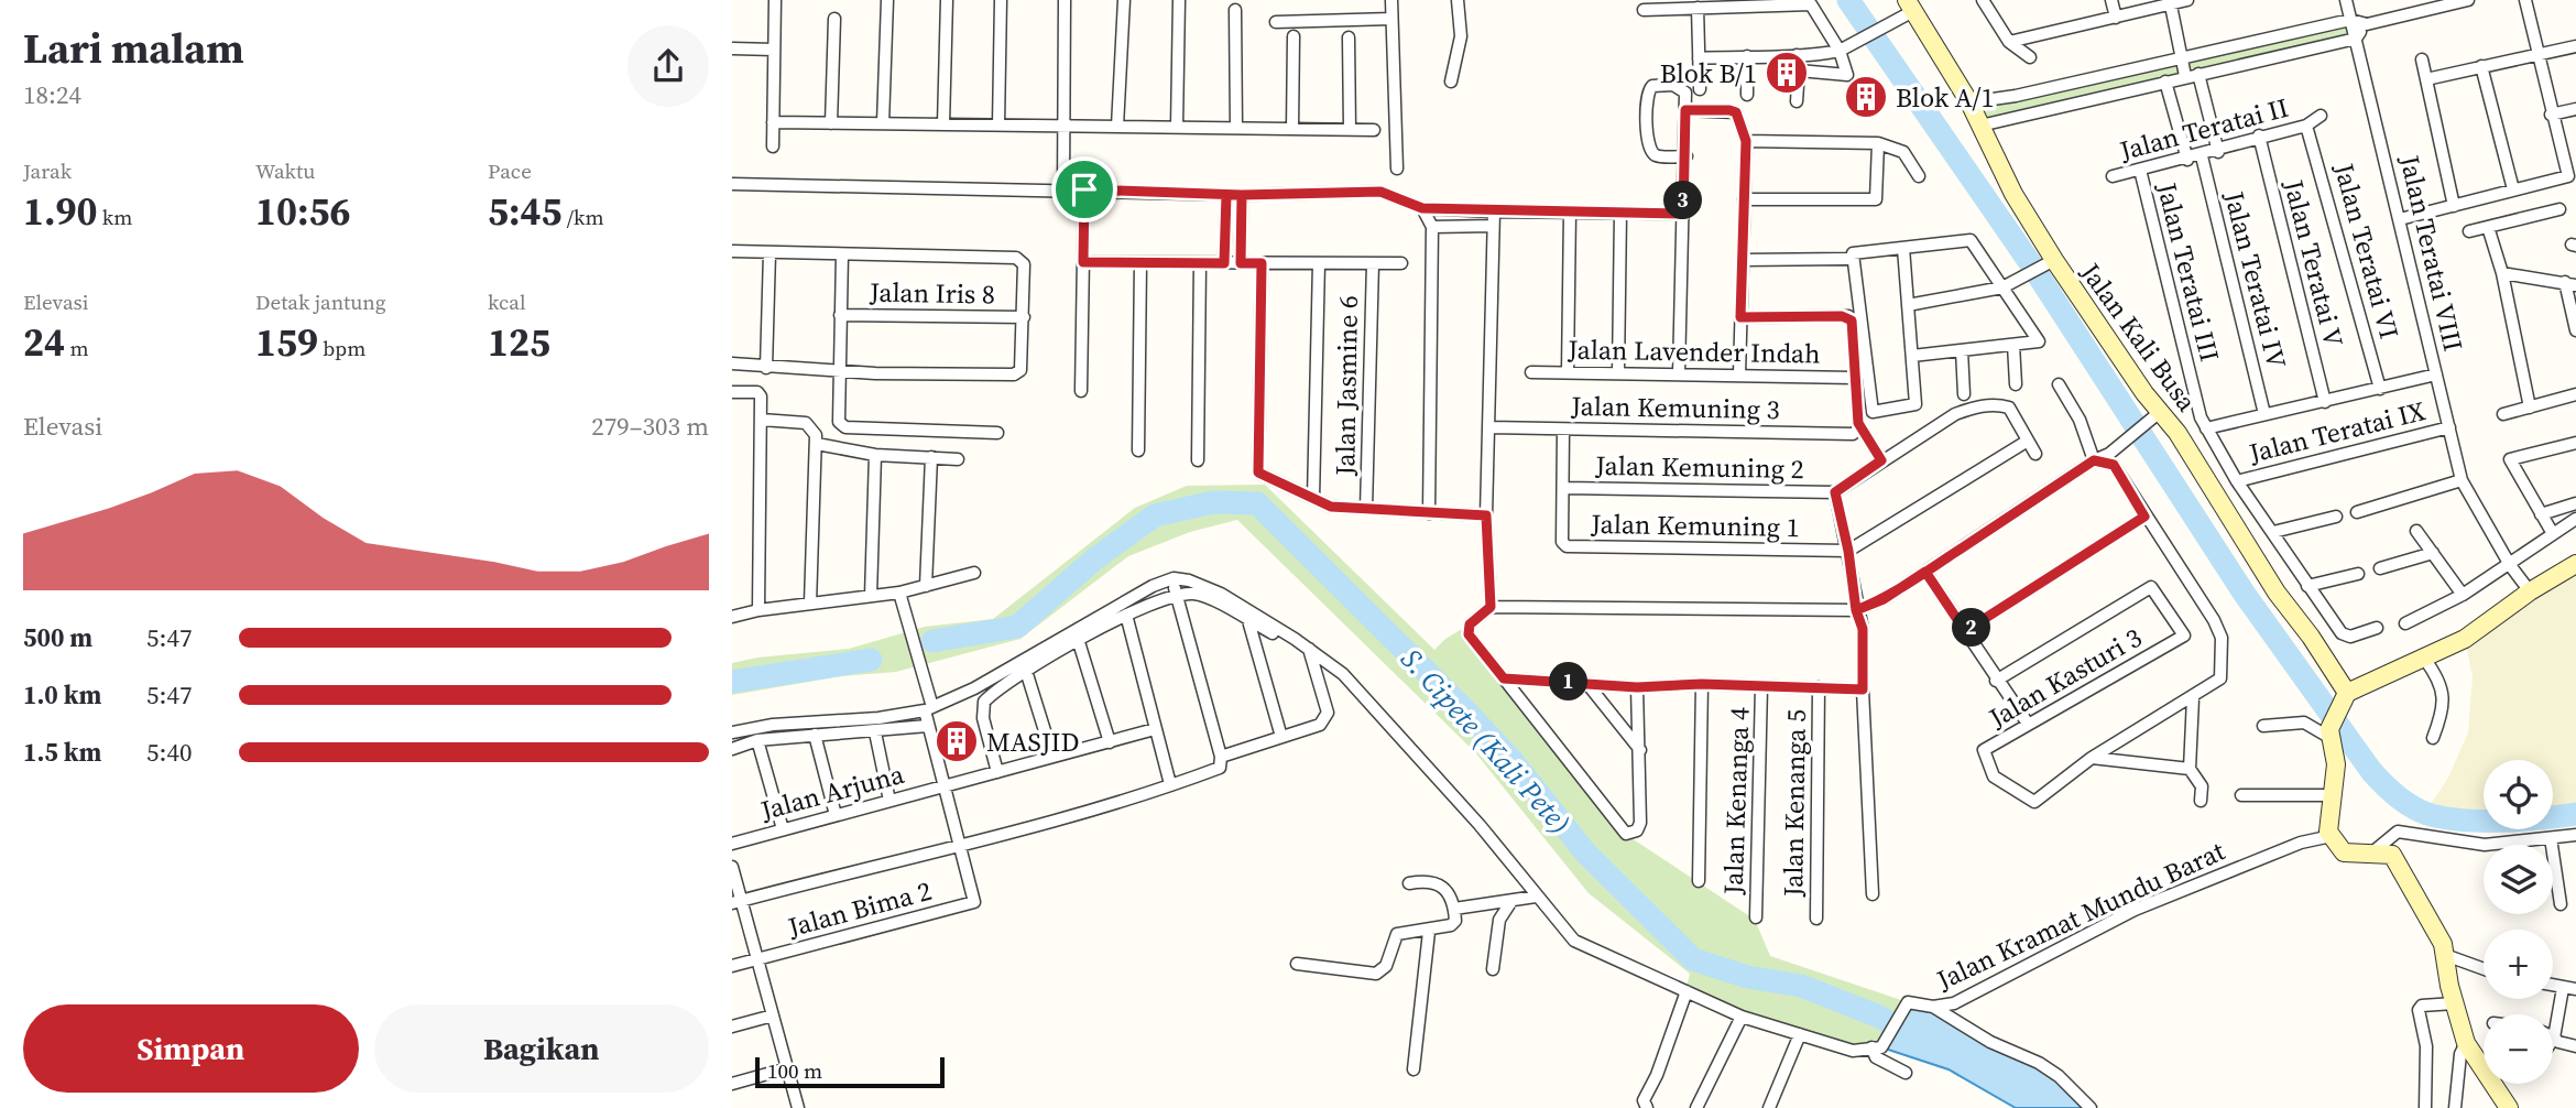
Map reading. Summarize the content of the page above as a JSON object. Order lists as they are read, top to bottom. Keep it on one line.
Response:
{"streets":{"street":["Jalan Teratai II","Jalan Teratai VI","Jalan Teratai VIII","Jalan Teratai V","Jalan Teratai III","Jalan Teratai IV","Jalan Iris 8","Jalan Kali Busa","Jalan Lavender Indah","Jalan Jasmine 6","Jalan Kemuning 3","Jalan Teratai IX","Jalan Kemuning 2","Jalan Kemuning 1","Jalan Kasturi 3","Jalan Arjuna","Jalan Kenanga 4","Jalan Kenanga 5","Jalan Bima 2","Jalan Kramat Mundu Barat"]},"crossings":[["Jalan Teratai II","Jalan Teratai VI"],["Jalan Teratai II","Jalan Teratai V"],["Jalan Teratai II","Jalan Teratai III"],["Jalan Teratai II","Jalan Teratai IV"],["Jalan Teratai VIII","Jalan Teratai IX"],["Jalan Teratai III","Jalan Teratai IX"],["Jalan Kemuning 3","Jalan Kemuning 1"],["Jalan Kemuning 2","Jalan Kemuning 1"]],"water":["S. Cipete (Kali Pete)"],"places":{"building":["Blok B/1","Blok A/1","MASJID"]},"scale_bar":"100 m","page":{"heading":["Lari malam","18:24"],"stats":[["Jarak","1.90 km"],["Waktu","10:56"],["Pace","5:45 /km"],["Elevasi","24 m"],["Detak jantung","159 bpm"],["kcal","125"]],"pins":["3","2","1"],"chart":["Elevasi","279–303 m"],"list":[{"name":"500 m","note":"5:47"},{"name":"1.0 km","note":"5:47"},{"name":"1.5 km","note":"5:40"}],"map_buttons":["+","−"],"buttons":["Simpan","Bagikan"],"scale":"100 m"}}
